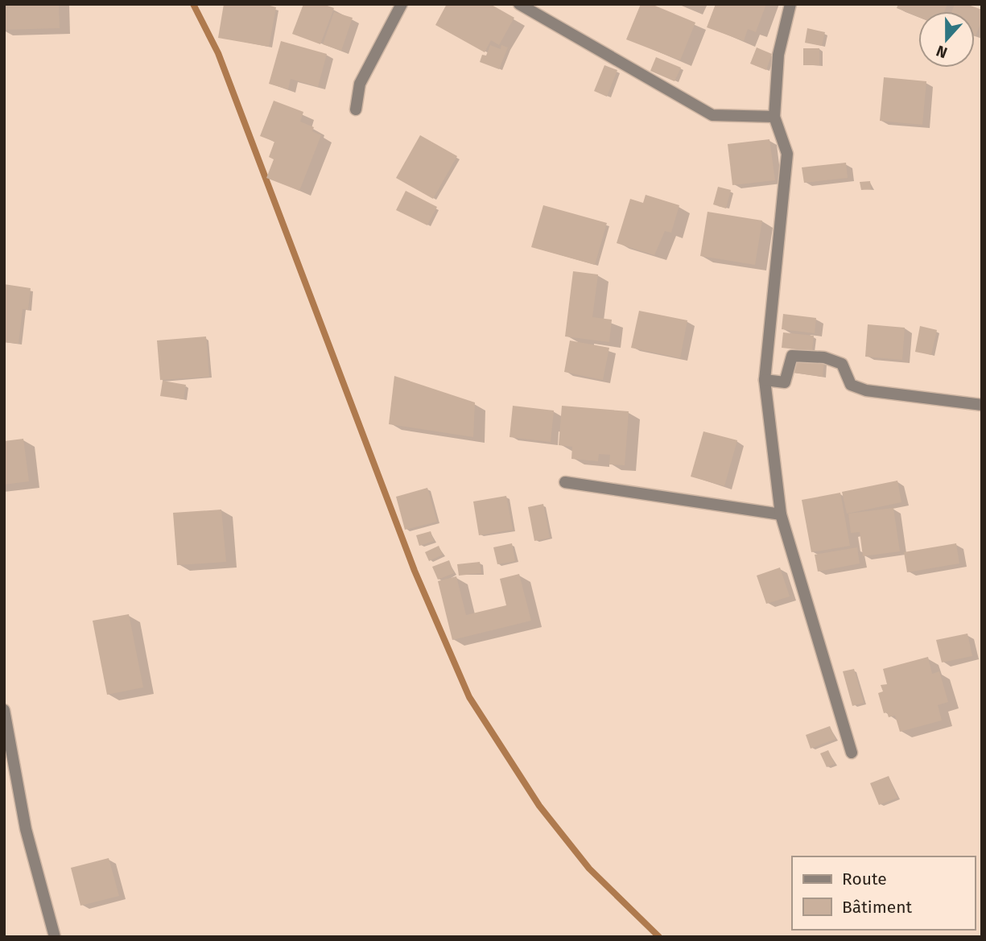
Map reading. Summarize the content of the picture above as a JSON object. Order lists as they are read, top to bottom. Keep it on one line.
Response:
{"legend":["Route","Bâtiment"],"north":"bottom"}
